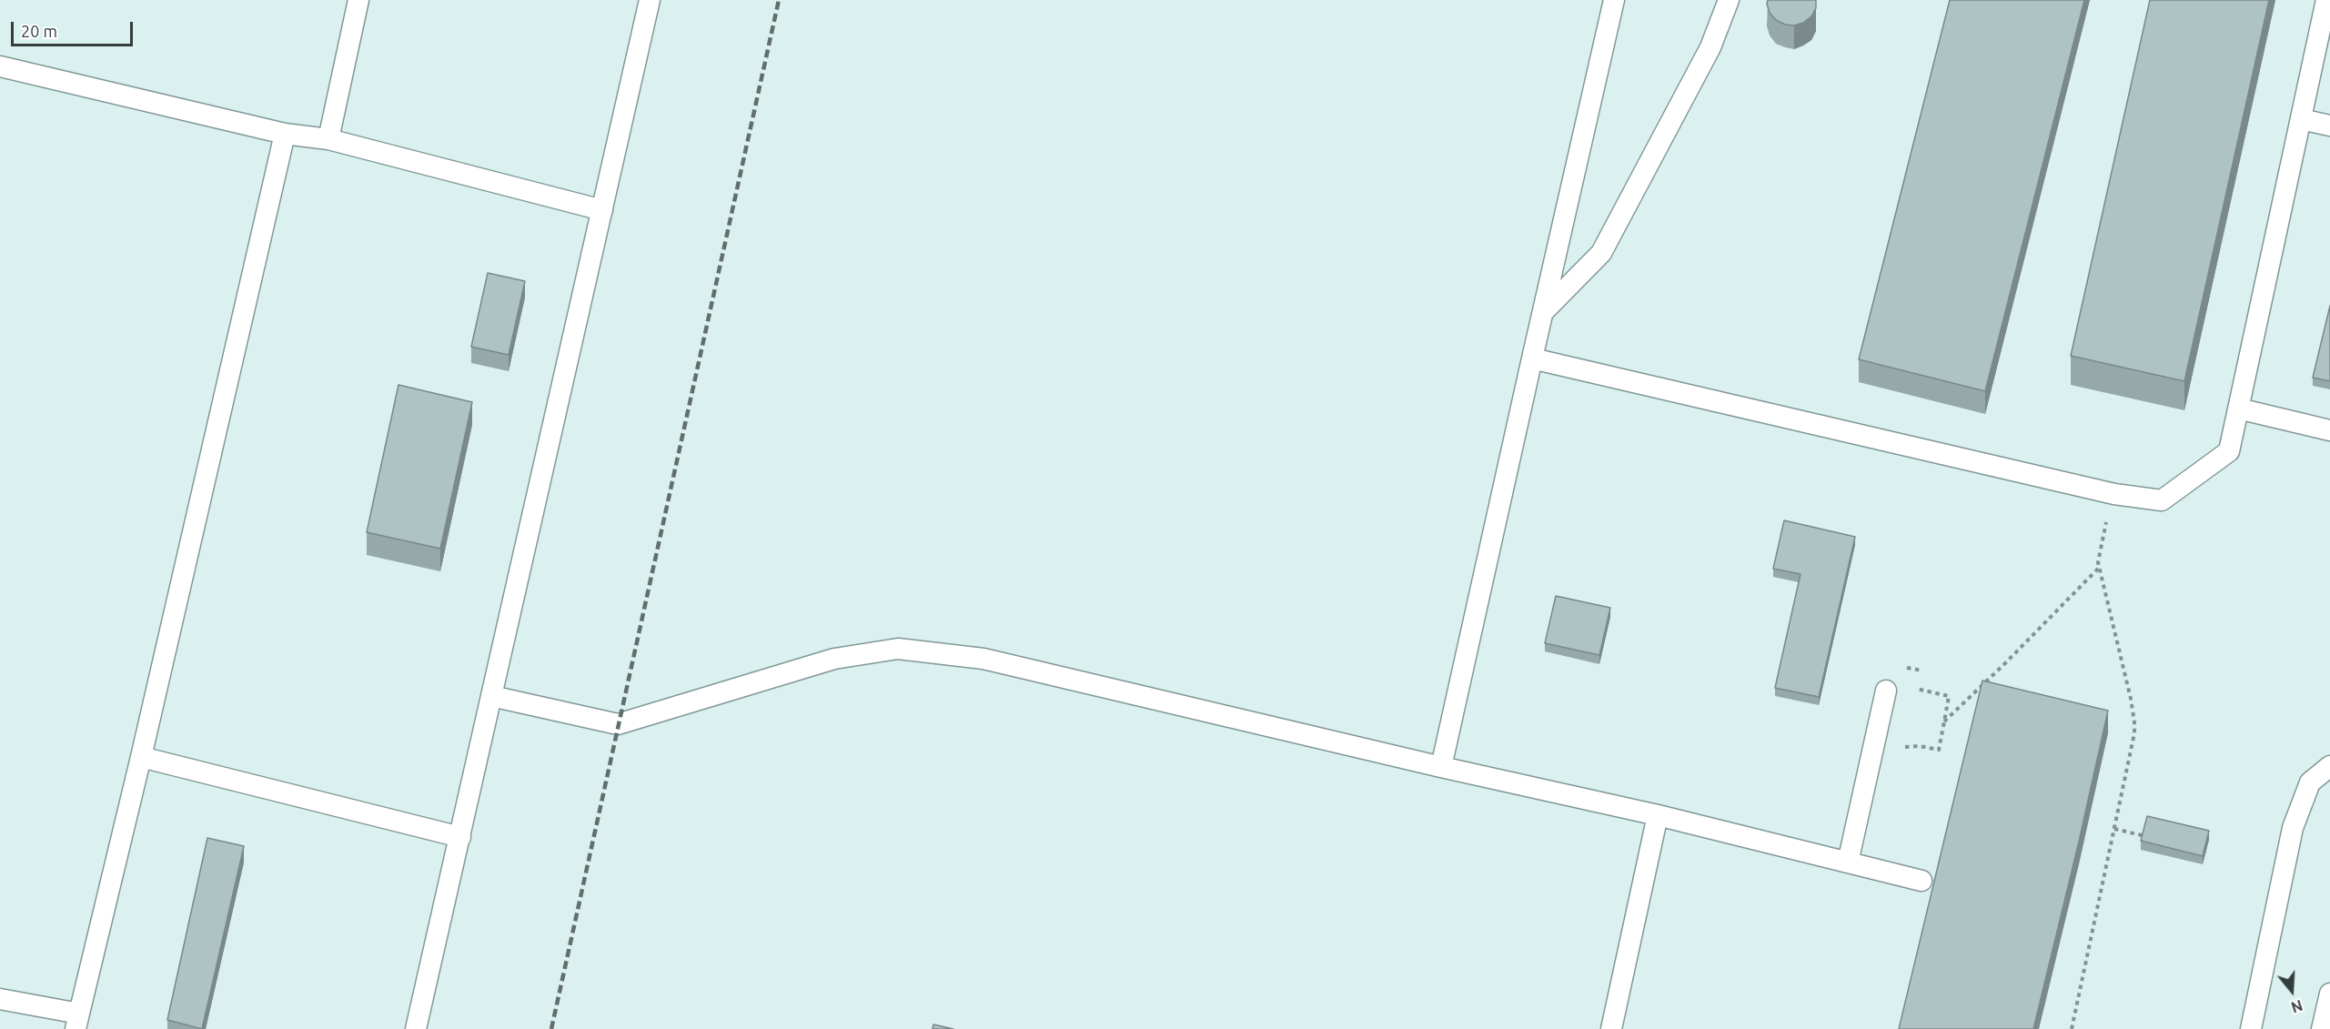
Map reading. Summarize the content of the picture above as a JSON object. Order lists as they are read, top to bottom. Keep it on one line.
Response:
{"scale_bar":"20 m","north":"bottom"}
